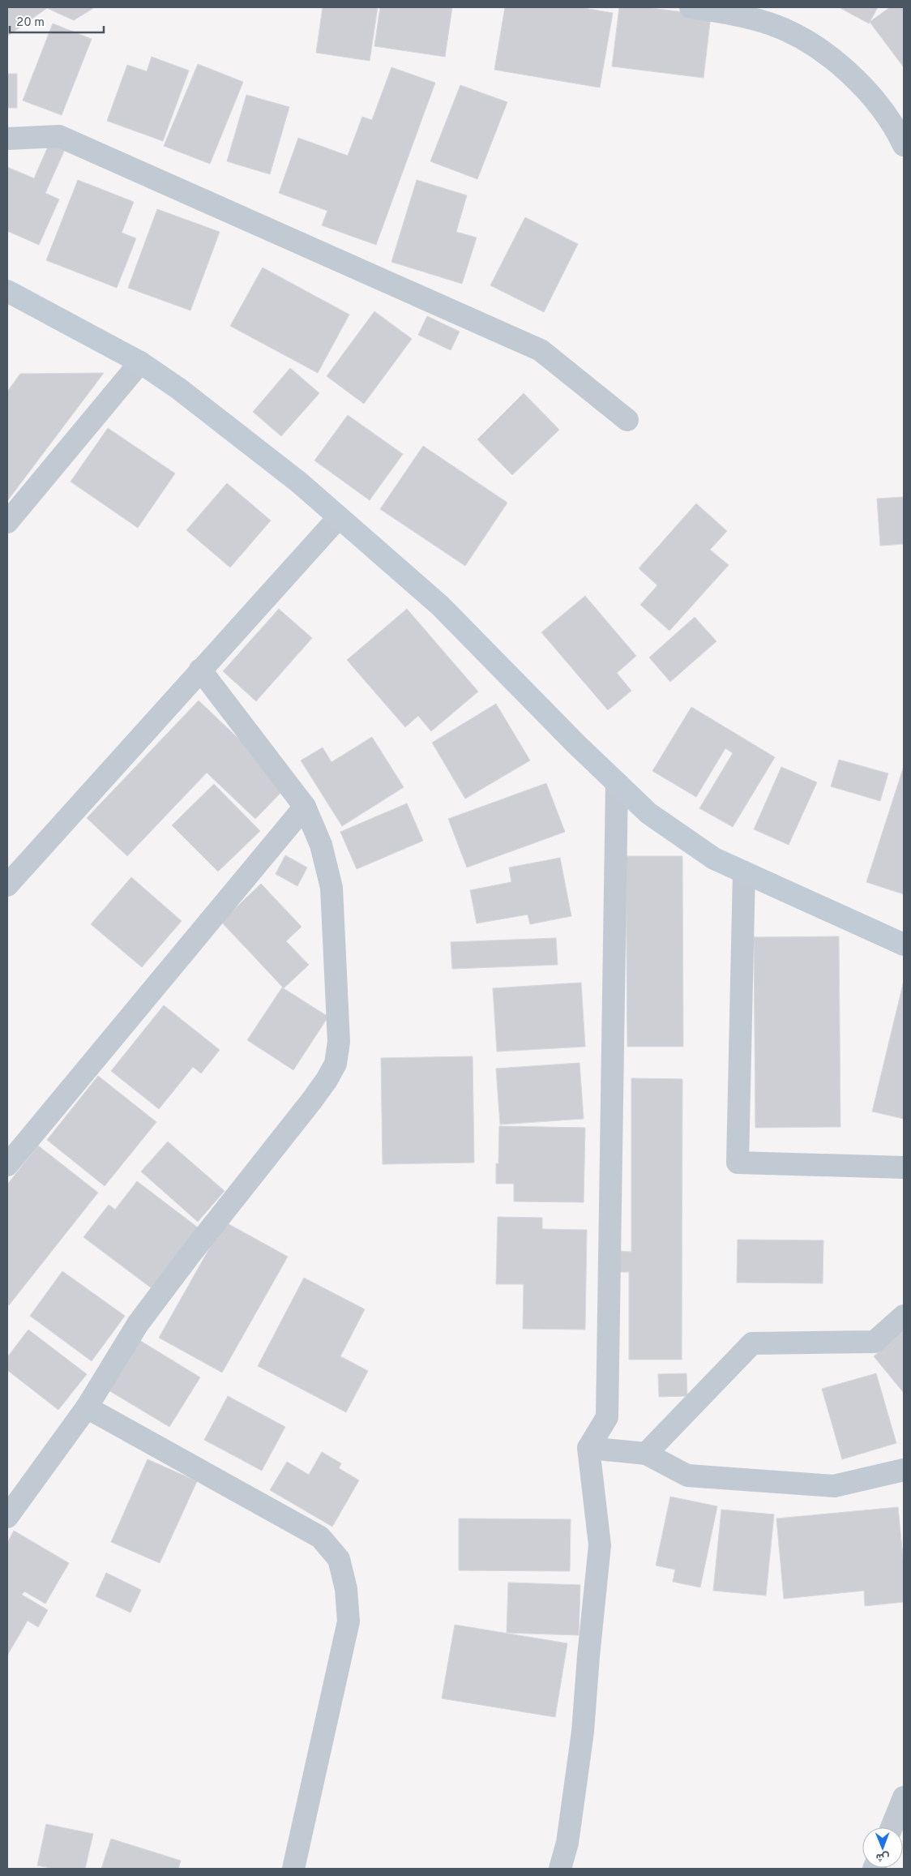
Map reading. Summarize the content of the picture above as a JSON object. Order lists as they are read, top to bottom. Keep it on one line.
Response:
{"scale_bar":"20 m","north":"bottom"}
